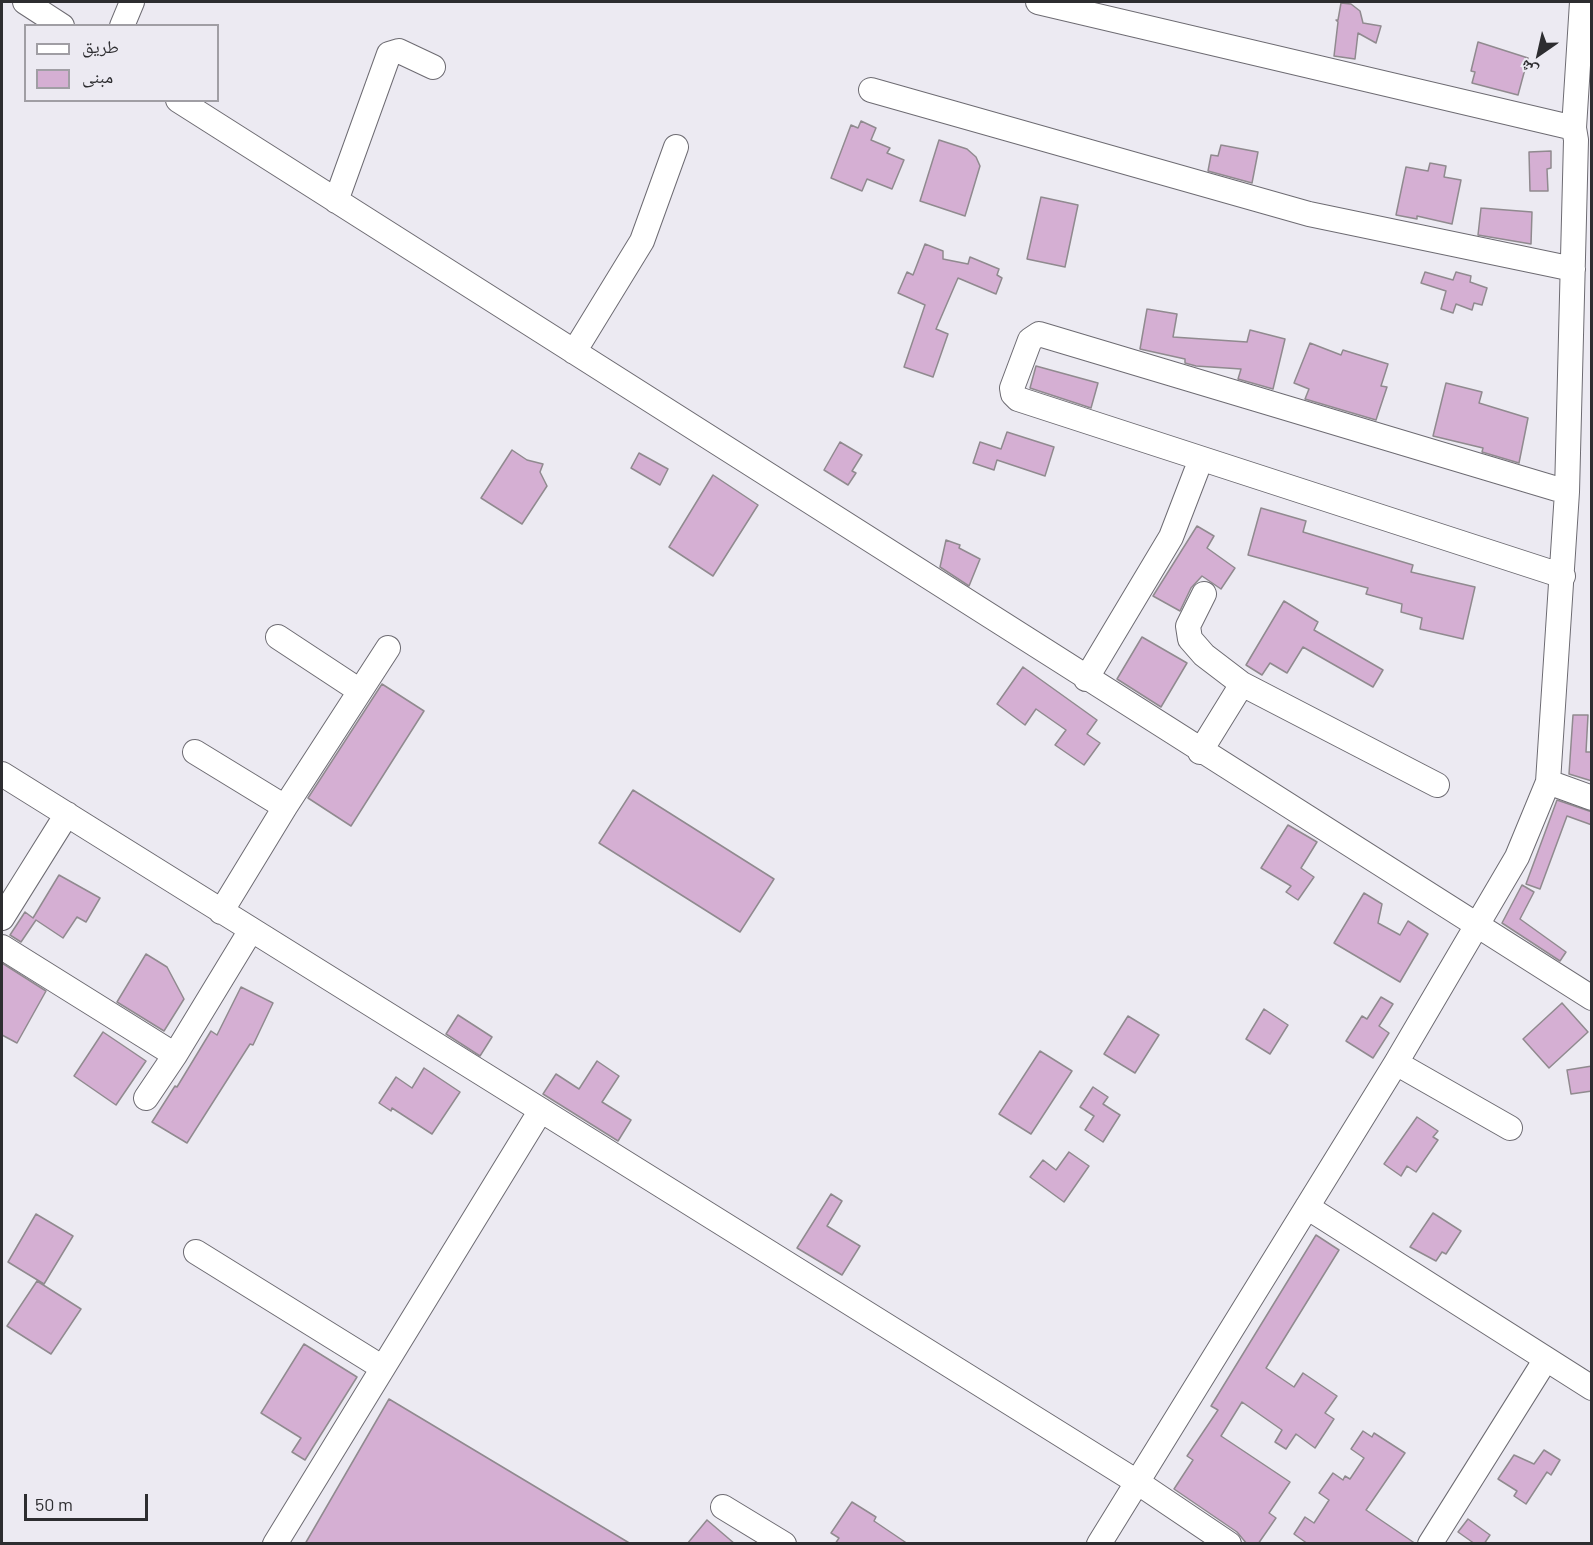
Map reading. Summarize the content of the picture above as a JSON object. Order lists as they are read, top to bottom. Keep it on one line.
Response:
{"legend":["طريق","مبنى"],"scale_bar":"50 m","north":"bottom left"}
